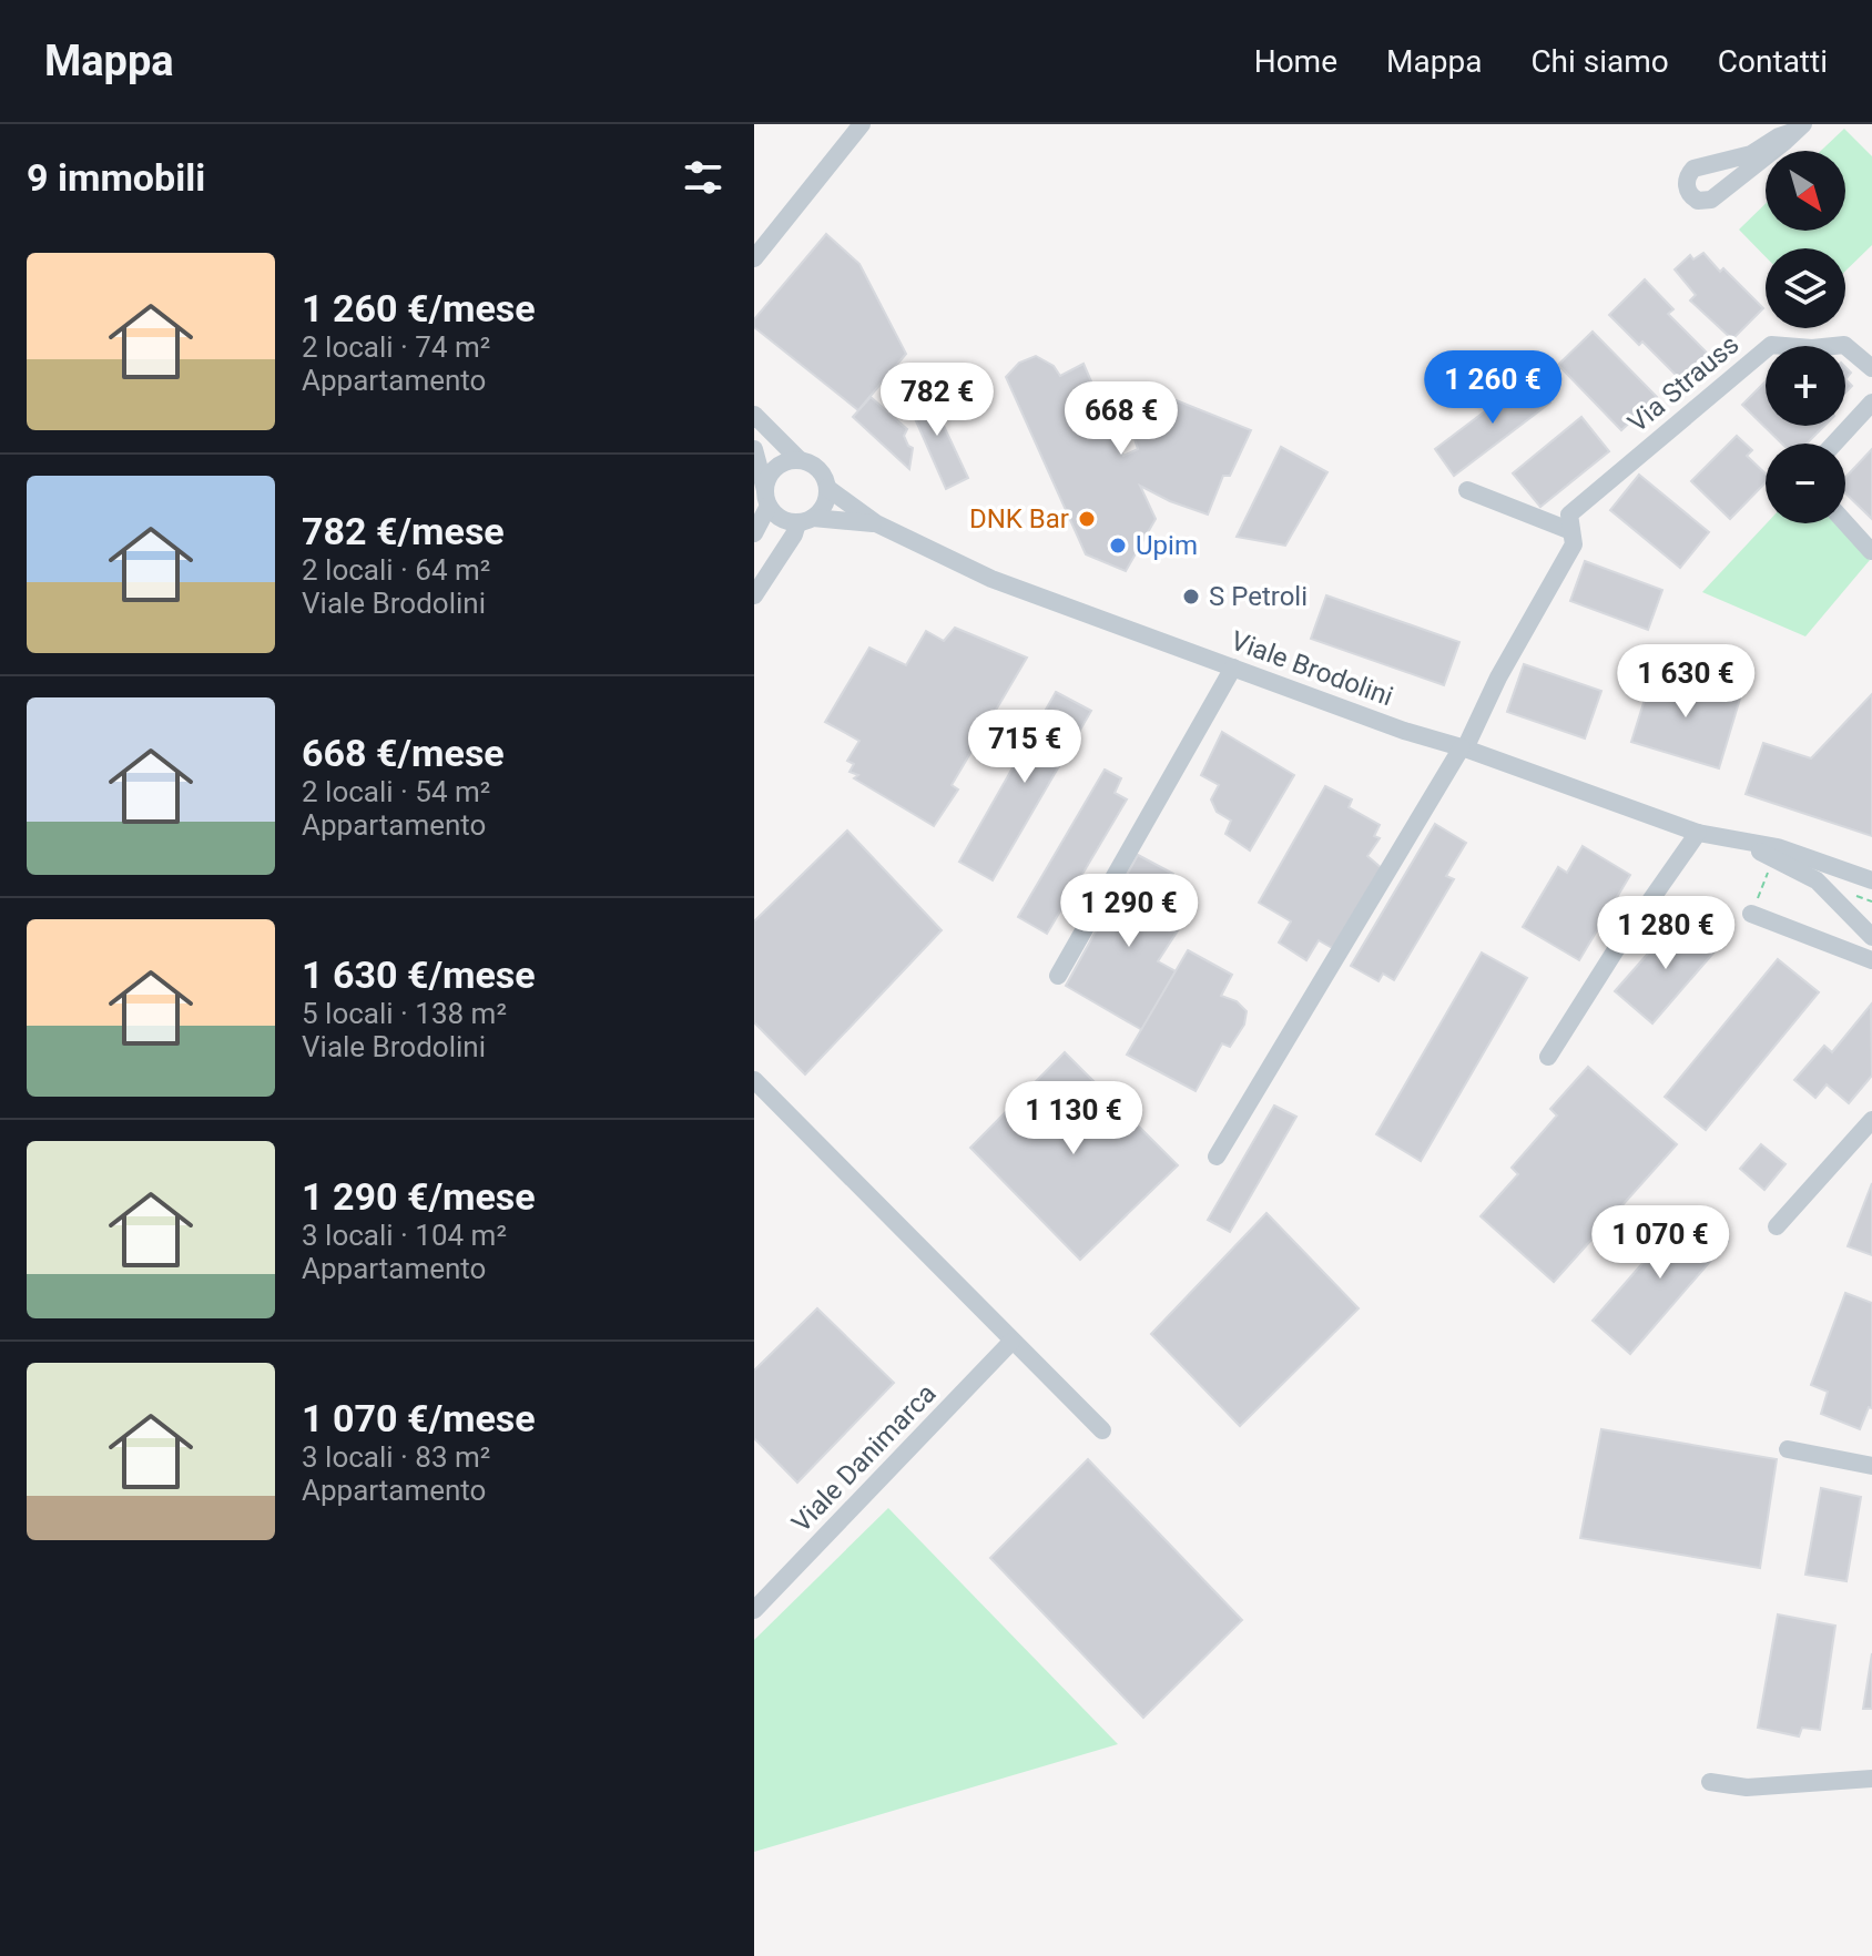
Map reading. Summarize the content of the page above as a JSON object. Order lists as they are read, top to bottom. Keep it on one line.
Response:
{"streets":{"street":["Via Strauss","Viale Brodolini","Viale Danimarca"]},"places":["DNK Bar","Upim","S Petroli"],"north":"bottom right","page":{"header":"Mappa","nav":["Home","Mappa","Chi siamo","Contatti"],"heading":"9 immobili","map_buttons":["+","−"],"list":[{"name":"1 260 €/mese","note":"2 locali · 74 m² · Appartamento"},{"name":"782 €/mese","note":"2 locali · 64 m² · Viale Brodolini"},{"name":"668 €/mese","note":"2 locali · 54 m² · Appartamento"},{"name":"1 630 €/mese","note":"5 locali · 138 m² · Viale Brodolini"},{"name":"1 290 €/mese","note":"3 locali · 104 m² · Appartamento"},{"name":"1 070 €/mese","note":"3 locali · 83 m² · Appartamento"}],"price":["1 260 €","782 €","668 €","1 630 €","715 €","1 290 €","1 280 €","1 130 €","1 070 €"]}}
